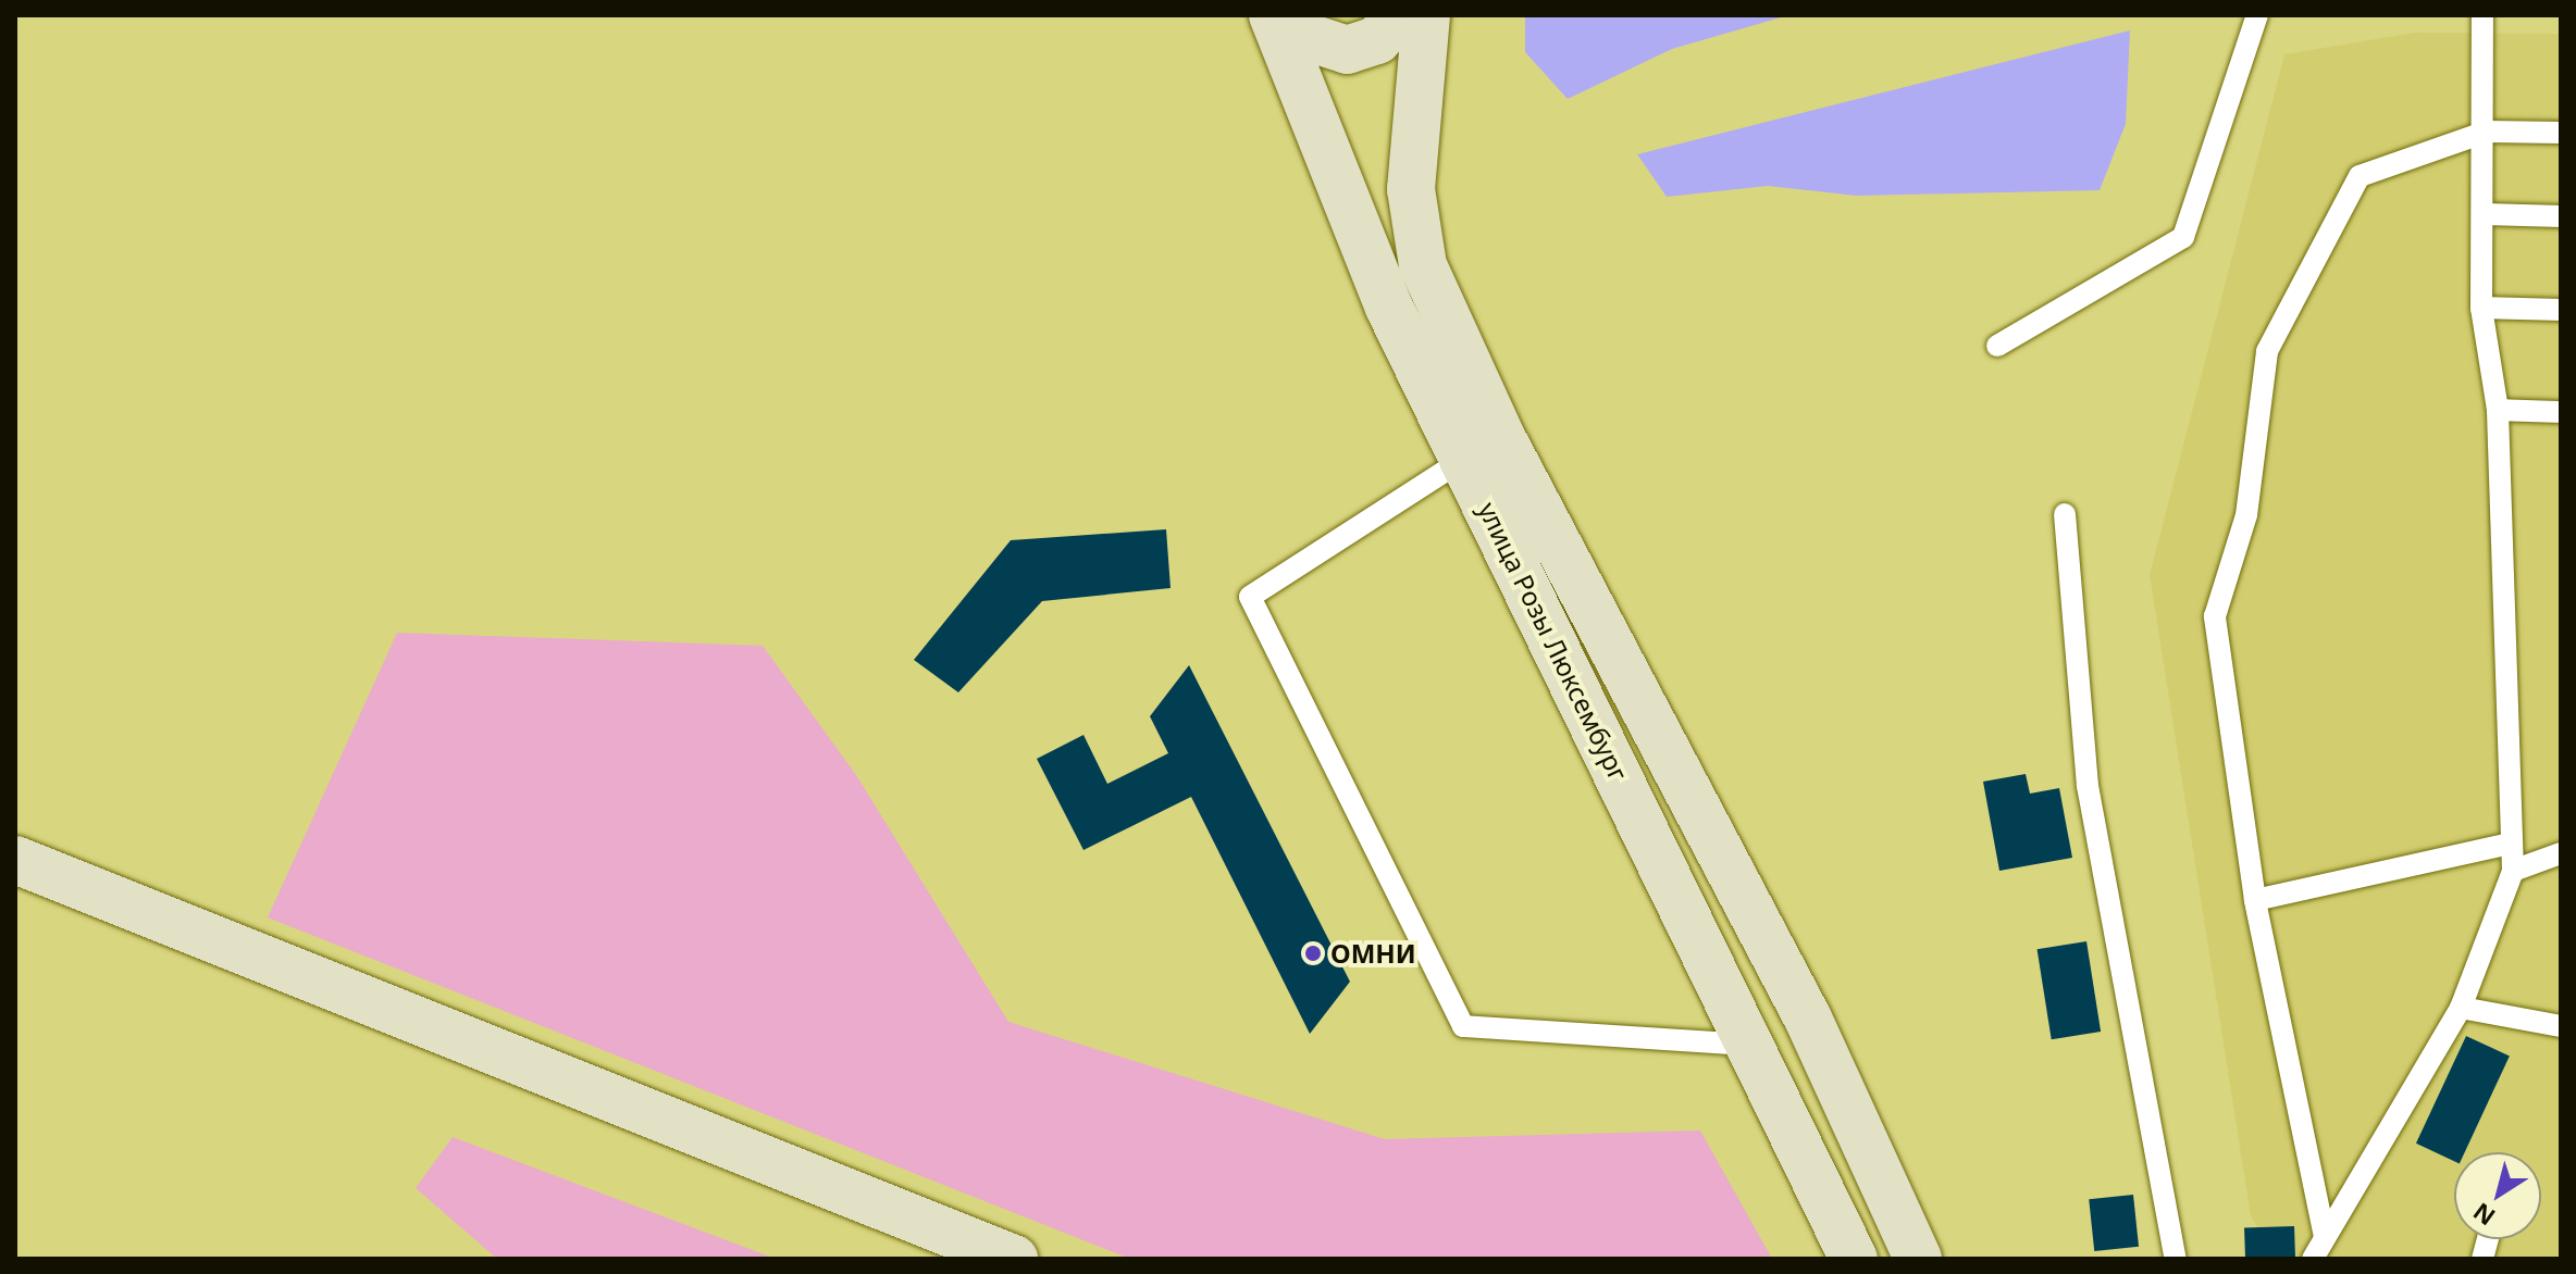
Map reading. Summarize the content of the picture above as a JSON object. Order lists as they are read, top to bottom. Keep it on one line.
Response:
{"streets":{"main road":["улица Розы Люксембург"]},"places":["ОМНИ"],"north":"bottom left"}
